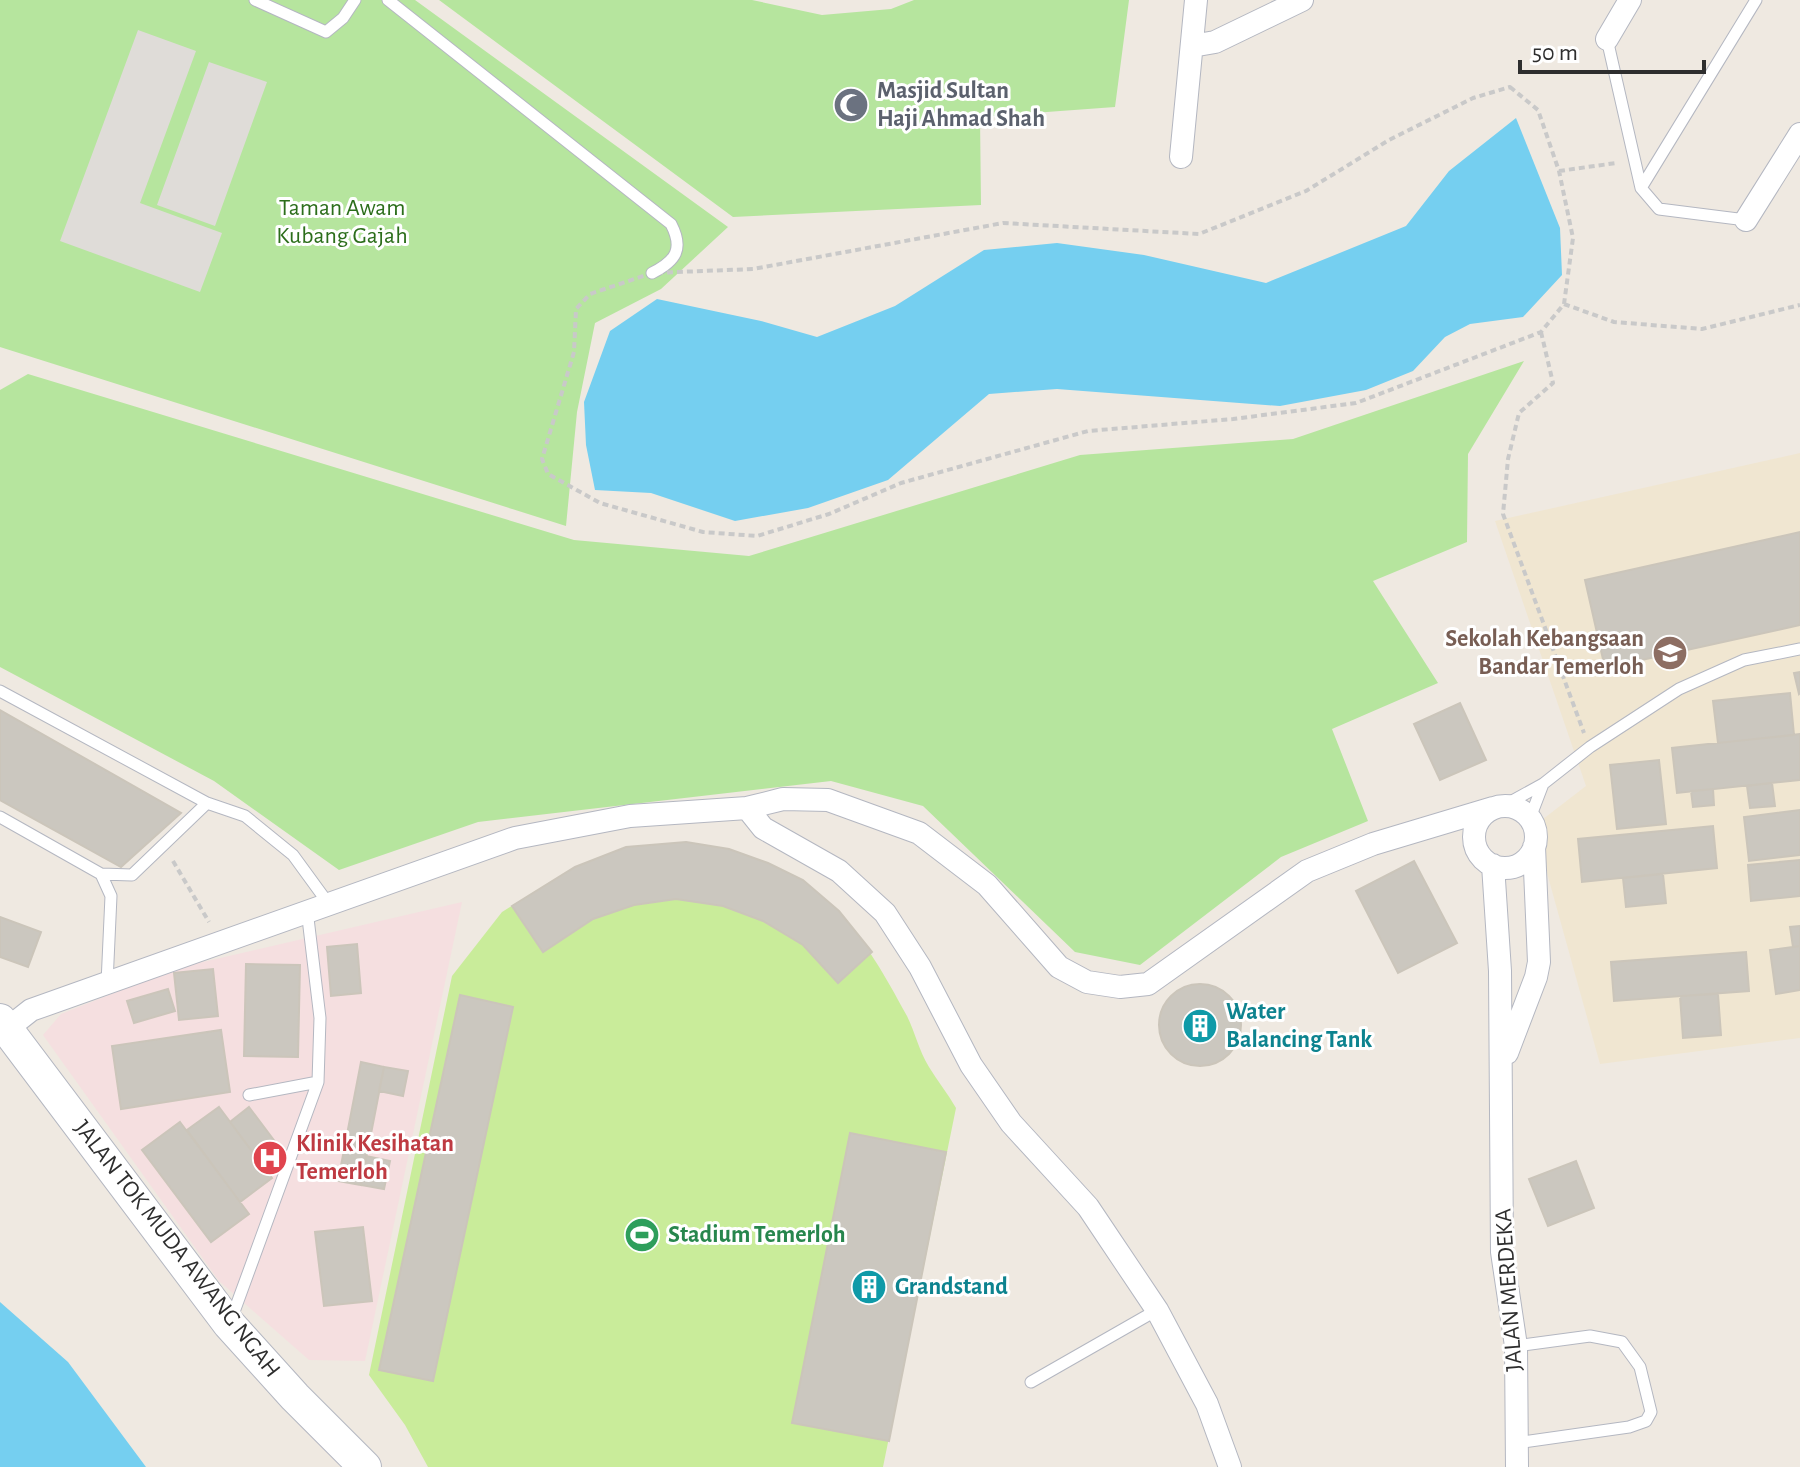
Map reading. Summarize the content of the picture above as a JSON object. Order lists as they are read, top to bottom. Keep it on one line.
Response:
{"streets":{"main road":["JALAN TOK MUDA AWANG NGAH"],"street":["JALAN MERDEKA"]},"parks":["Taman Awam Kubang Gajah"],"places":{"mosque":["Masjid Sultan Haji Ahmad Shah"],"school or university":["Sekolah Kebangsaan Bandar Temerloh"],"building":["Water Balancing Tank","Grandstand"],"hospital":["Klinik Kesihatan Temerloh"],"sports":["Stadium Temerloh"]},"scale_bar":"50 m"}
